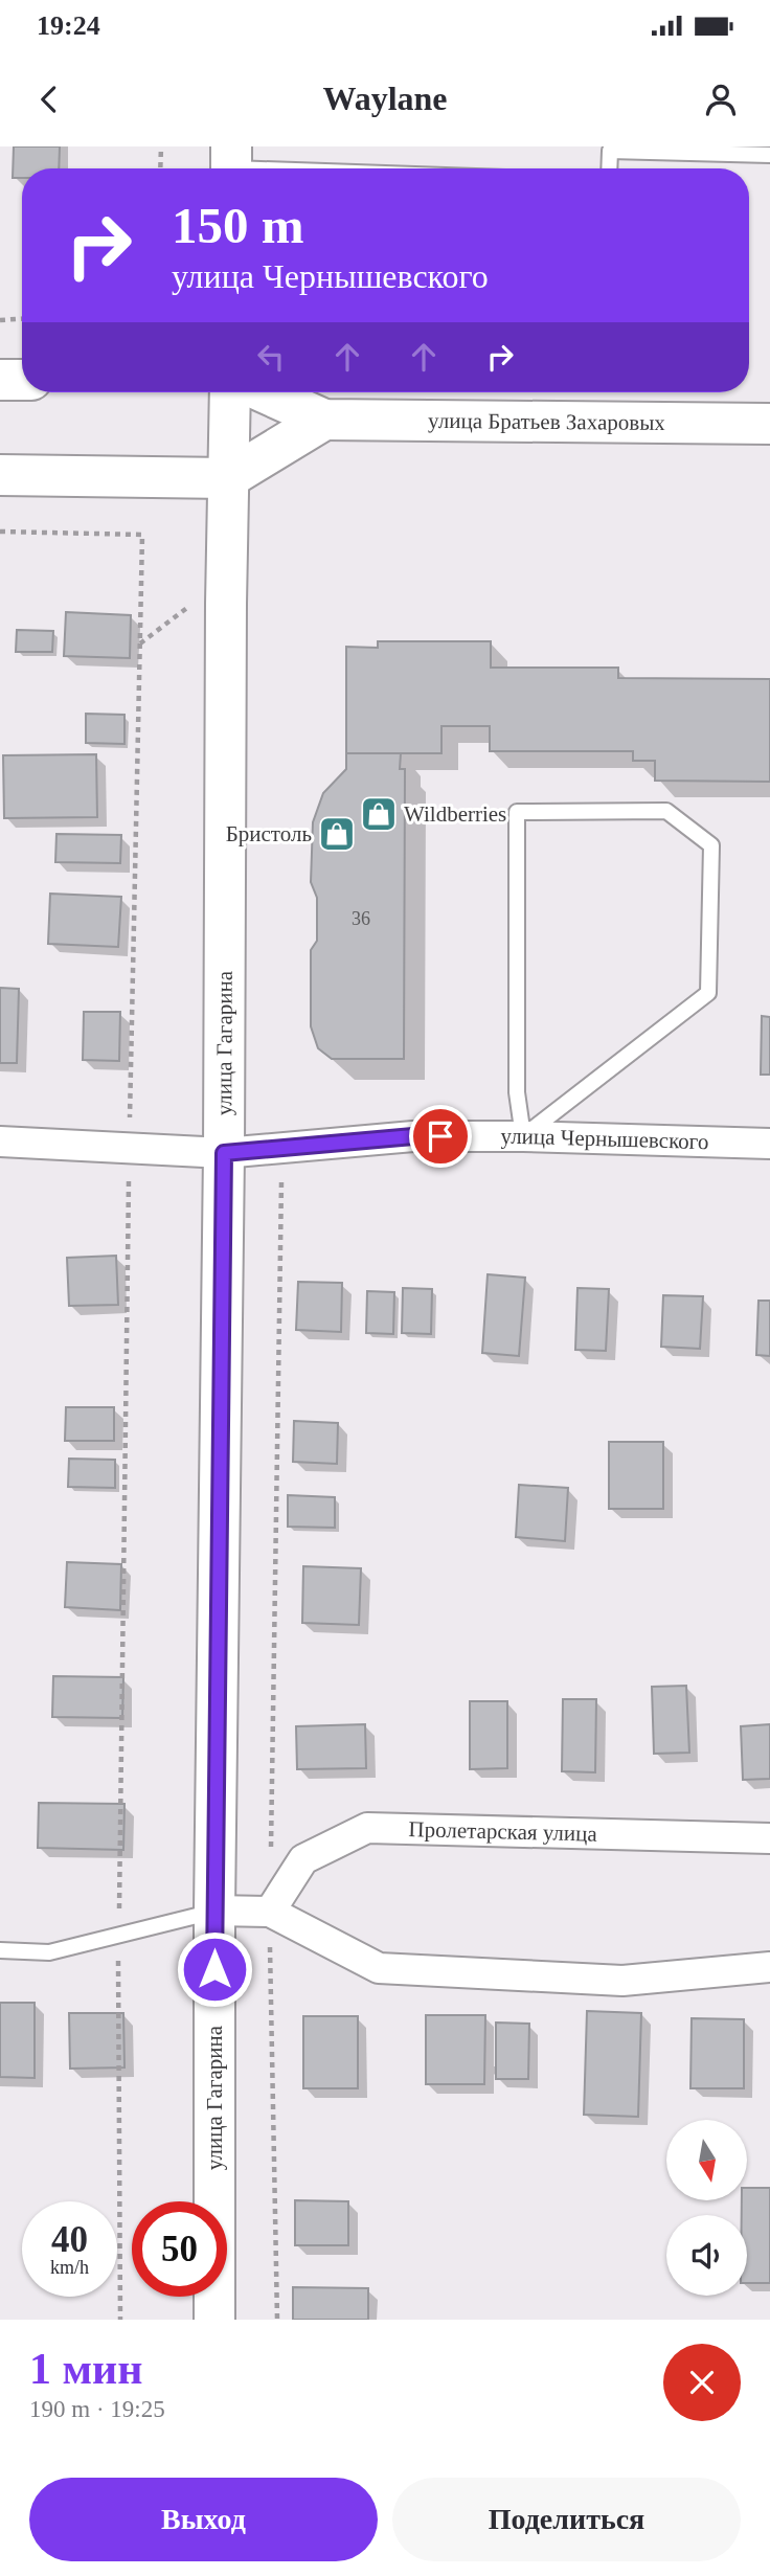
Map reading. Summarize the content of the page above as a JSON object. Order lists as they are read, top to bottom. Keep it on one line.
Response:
{"streets":{"main road":["улица Братьев Захаровых","улица Гагарина"],"street":["улица Чернышевского","Пролетарская улица"]},"crossings":[["улица Гагарина","улица Чернышевского"]],"places":{"shop":["Wildberries","Бристоль"]},"house_numbers":["36"],"north":"bottom","page":{"status":"19:24","header":"Waylane","turn":["150 m","улица Чернышевского"],"speed":"40 km/h","limit":"50","heading":["1 мин","190 m · 19:25"],"buttons":["Выход","Поделиться"]}}
